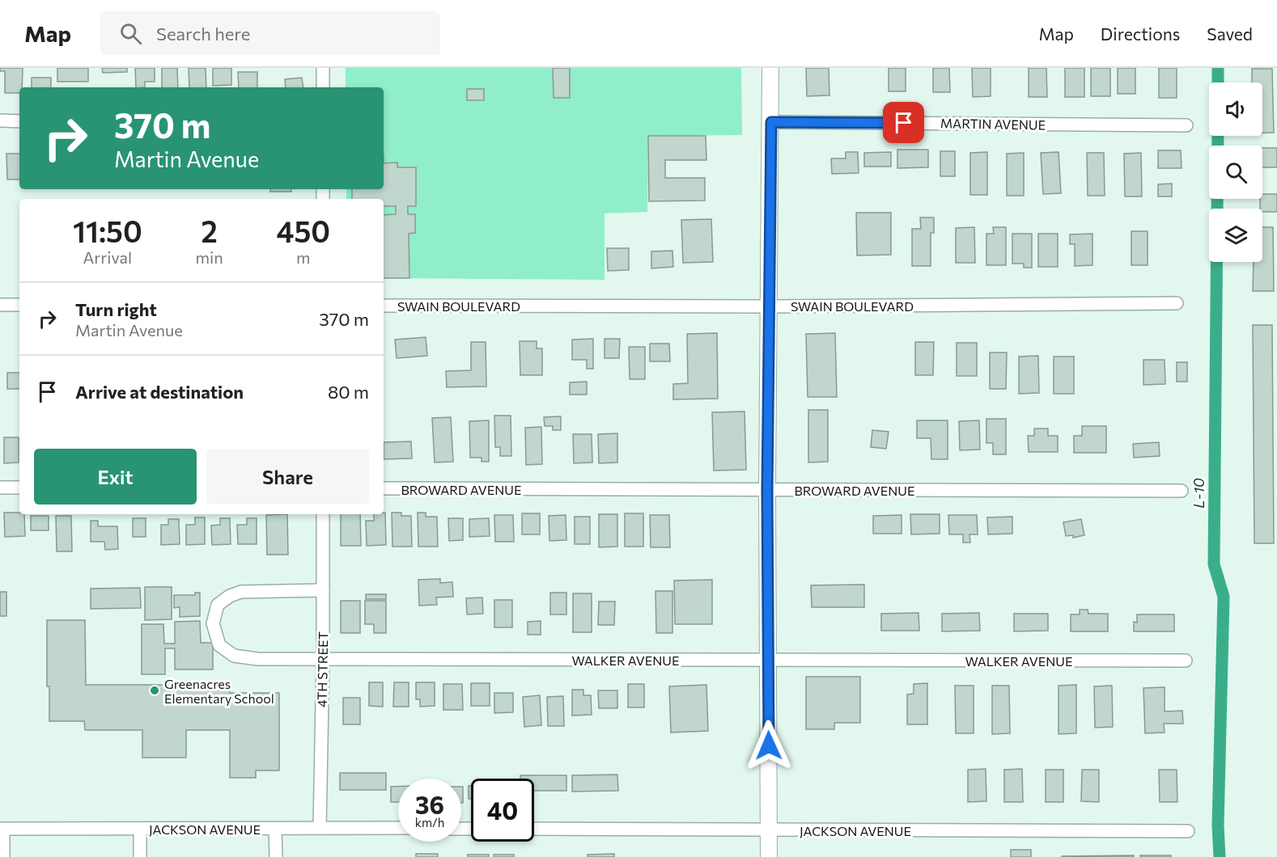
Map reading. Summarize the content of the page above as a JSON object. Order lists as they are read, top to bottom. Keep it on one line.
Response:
{"streets":{"street":["MARTIN AVENUE","SWAIN BOULEVARD","BROWARD AVENUE","WALKER AVENUE","4TH STREET","JACKSON AVENUE"]},"crossings":[["WALKER AVENUE","4TH STREET"],["4TH STREET","JACKSON AVENUE"]],"water":["L-10"],"places":["Greenacres Elementary School"],"page":{"header":"Map","search":"Search here","nav":["Map","Directions","Saved"],"turn":["370 m","Martin Avenue"],"eta":["11:50","Arrival","2","min","450","m"],"list":[{"name":"Turn right","note":"Martin Avenue","value":"370 m"},{"name":"Arrive at destination","value":"80 m"}],"buttons":["Exit","Share"],"speed":"36 km/h","limit":"40"}}
